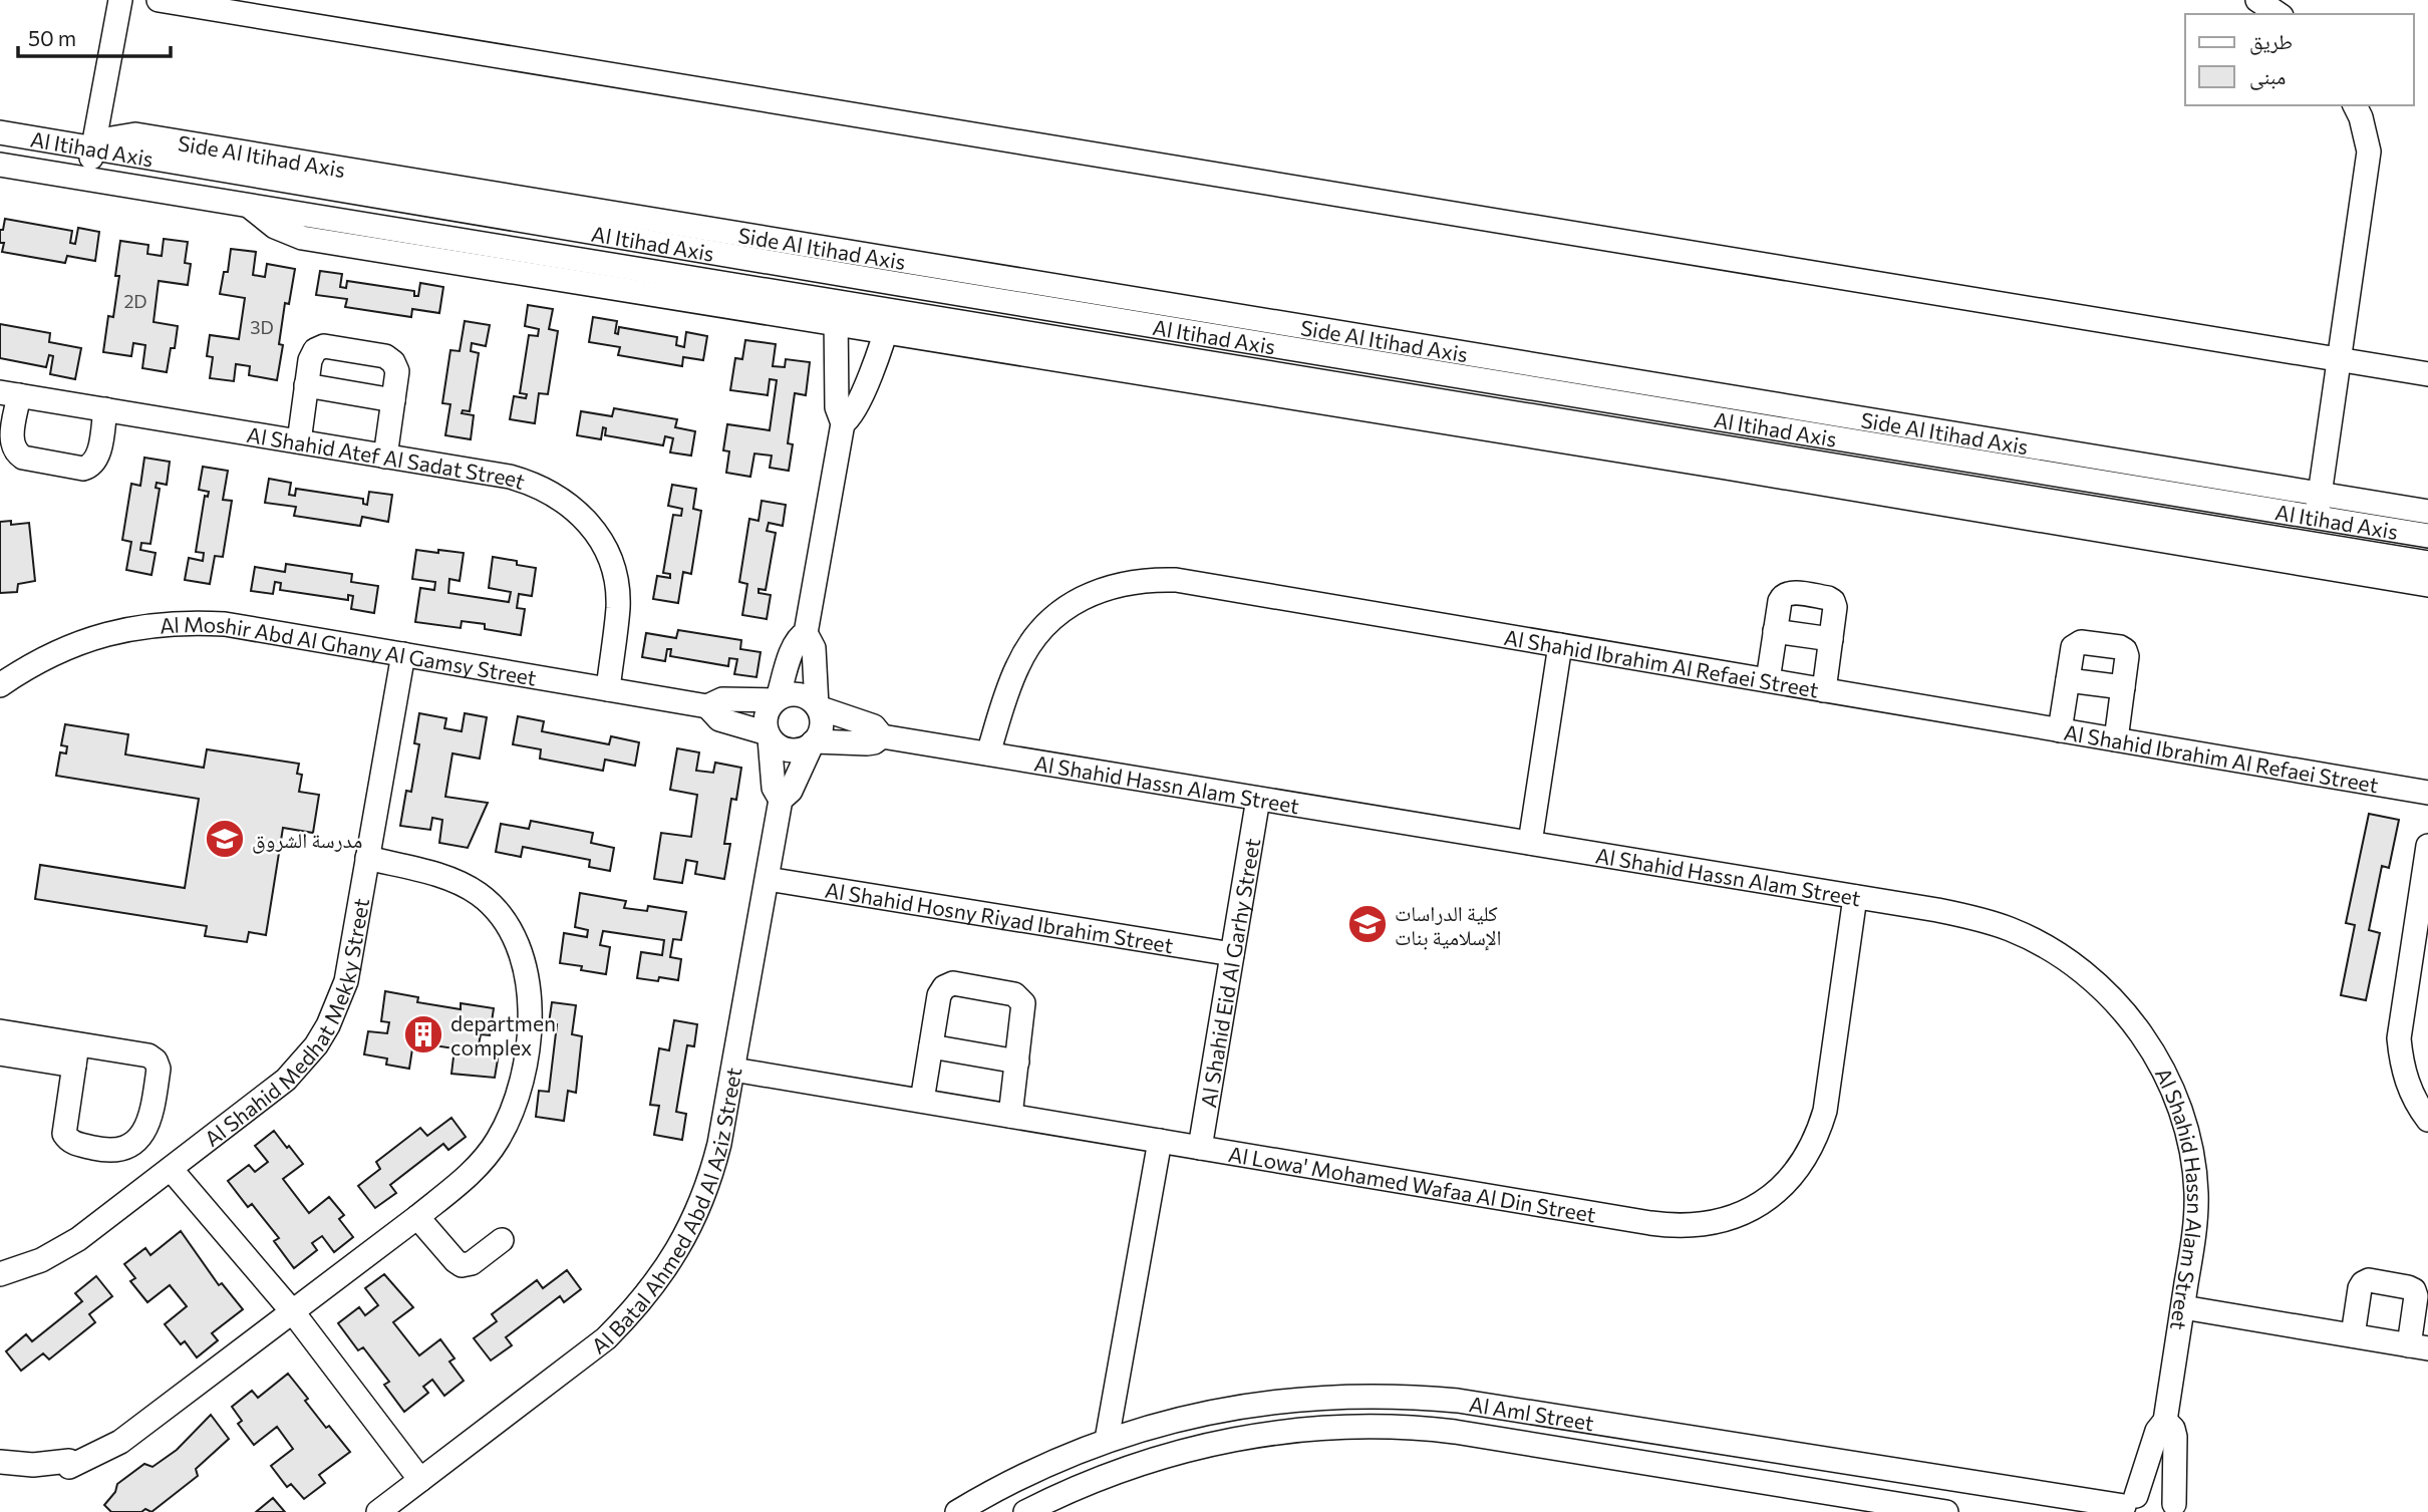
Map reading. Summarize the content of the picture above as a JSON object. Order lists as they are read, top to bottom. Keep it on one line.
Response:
{"streets":{"street":["Al Itihad Axis","Side Al Itihad Axis","Al Shahid Atef Al Sadat Street","Al Moshir Abd Al Ghany Al Gamsy Street","Al Shahid Ibrahim Al Refaei Street","Al Shahid Hassn Alam Street","Al Shahid Hosny Riyad Ibrahim Street","Al Shahid Eid Al Garhy Street","Al Shahid Medhat Mekky Street","Al Lowa' Mohamed Wafaa Al Din Street","Al Batal Ahmed Abd Al Aziz Street","Al Aml Street"]},"crossings":[["Al Itihad Axis","Side Al Itihad Axis"],["Al Shahid Atef Al Sadat Street","Al Moshir Abd Al Ghany Al Gamsy Street"],["Al Moshir Abd Al Ghany Al Gamsy Street","Al Shahid Hassn Alam Street"],["Al Moshir Abd Al Ghany Al Gamsy Street","Al Shahid Medhat Mekky Street"],["Al Moshir Abd Al Ghany Al Gamsy Street","Al Batal Ahmed Abd Al Aziz Street"],["Al Shahid Ibrahim Al Refaei Street","Al Shahid Hassn Alam Street"],["Al Shahid Hassn Alam Street","Al Shahid Eid Al Garhy Street"],["Al Shahid Hassn Alam Street","Al Lowa' Mohamed Wafaa Al Din Street"],["Al Shahid Hassn Alam Street","Al Batal Ahmed Abd Al Aziz Street"],["Al Shahid Hassn Alam Street","Al Aml Street"],["Al Shahid Hosny Riyad Ibrahim Street","Al Shahid Eid Al Garhy Street"],["Al Shahid Hosny Riyad Ibrahim Street","Al Batal Ahmed Abd Al Aziz Street"],["Al Shahid Eid Al Garhy Street","Al Lowa' Mohamed Wafaa Al Din Street"],["Al Lowa' Mohamed Wafaa Al Din Street","Al Batal Ahmed Abd Al Aziz Street"]],"places":{"school or university":["مدرسة الشروق","كلية الدراسات الإسلامية بنات"],"building":["departmen complex"]},"house_numbers":["2D","3D"],"legend":["طريق","مبنى"],"scale_bar":"50 m"}
